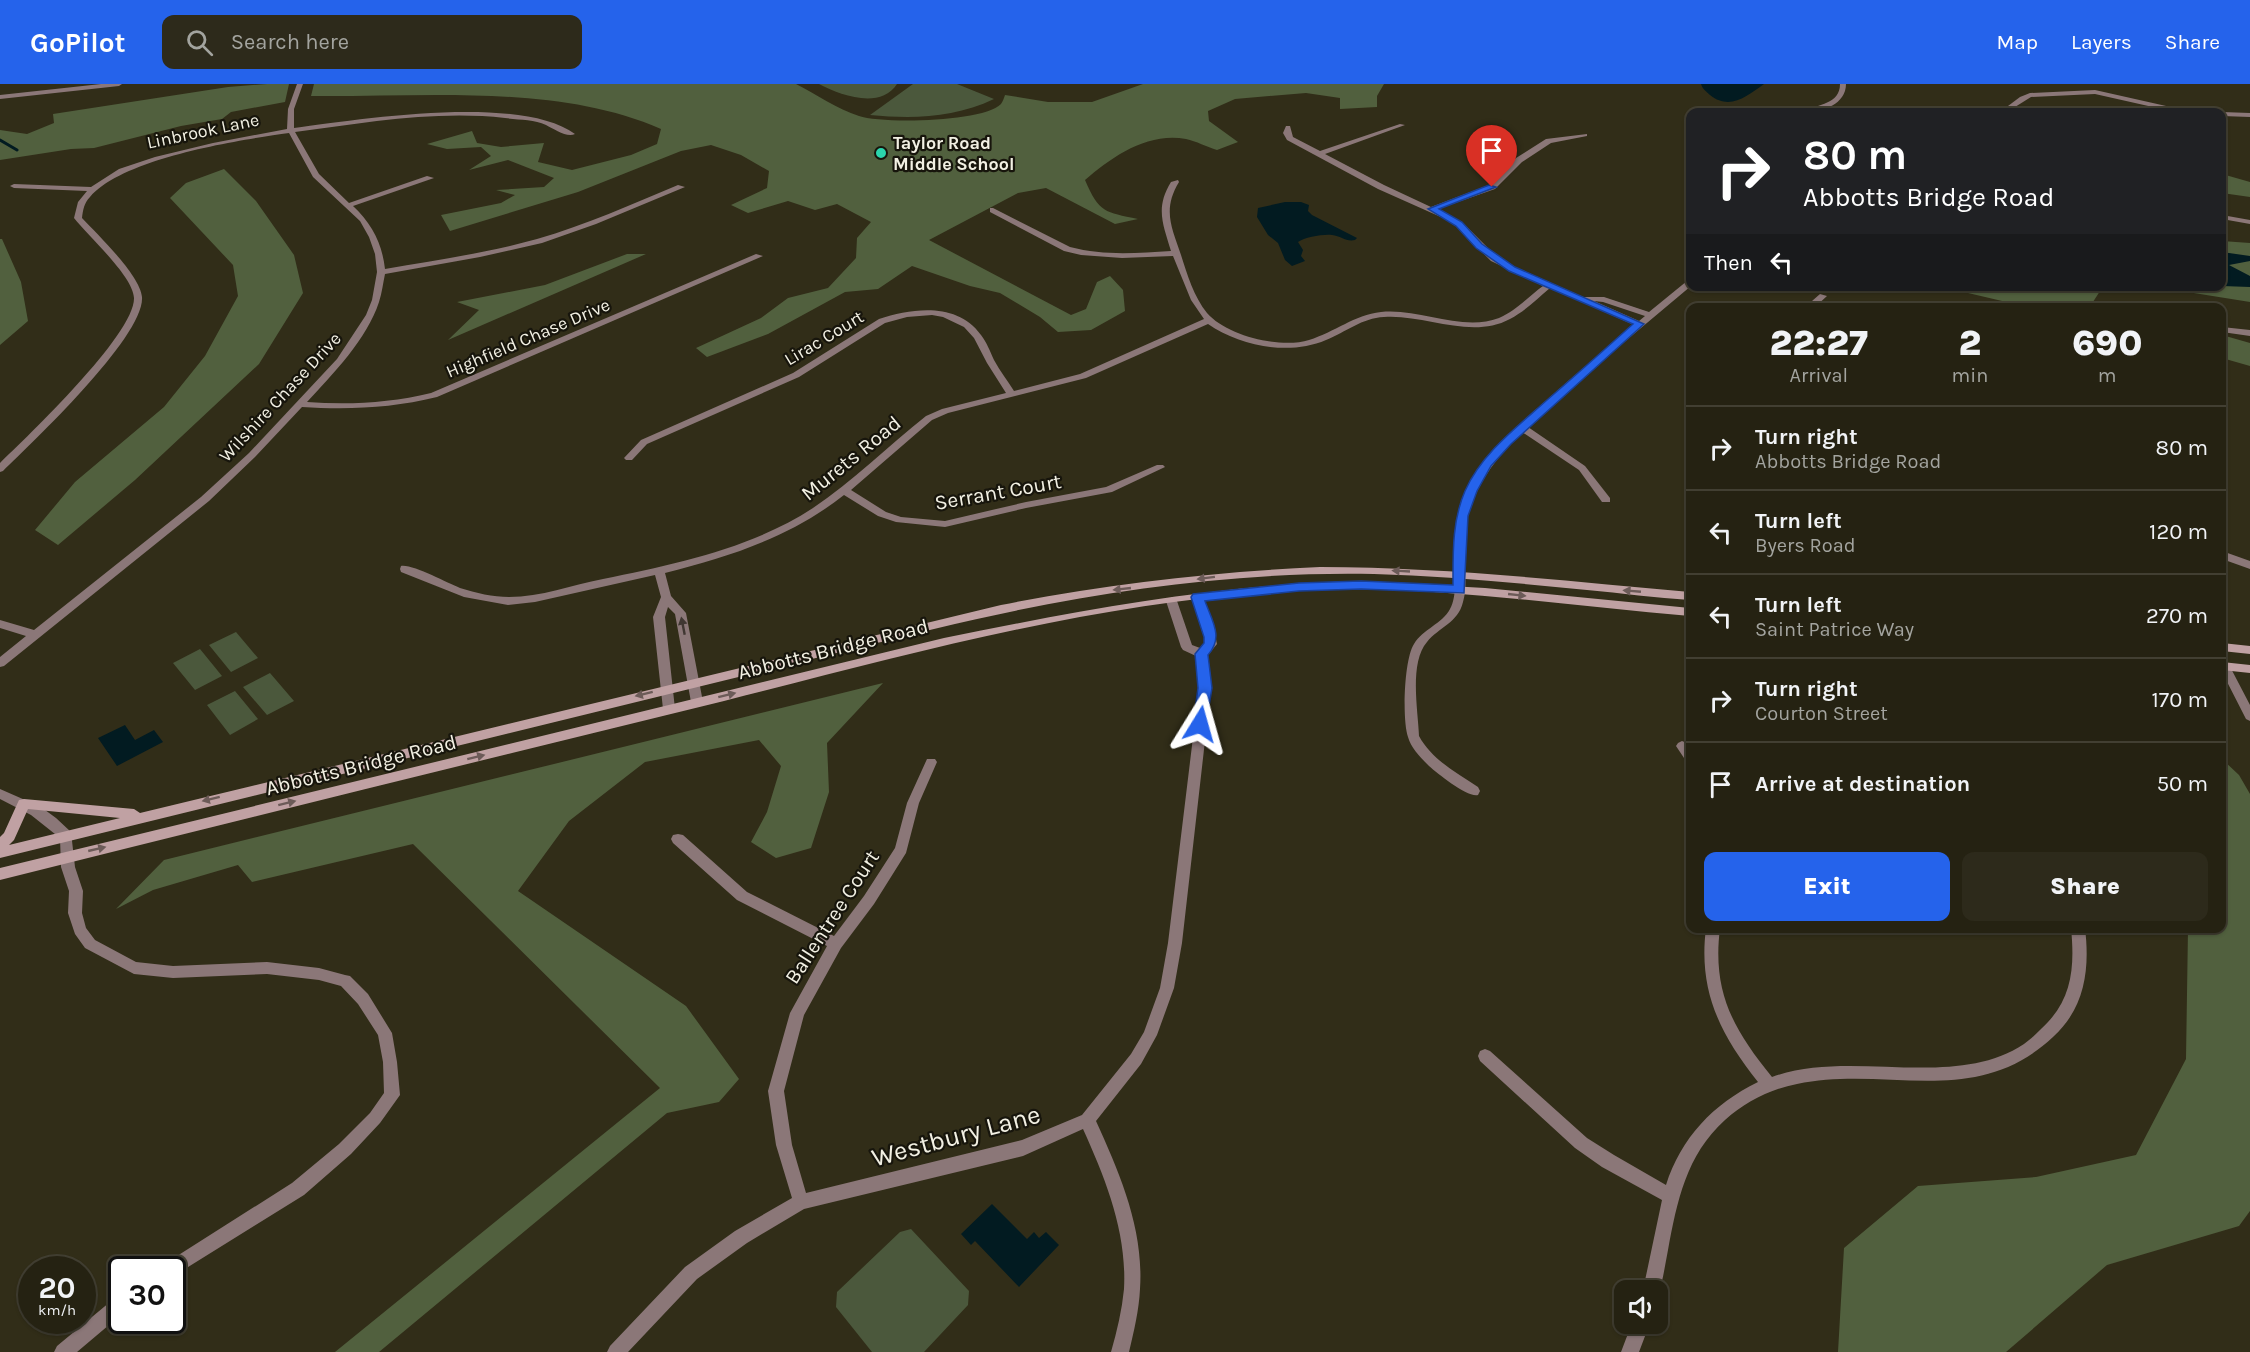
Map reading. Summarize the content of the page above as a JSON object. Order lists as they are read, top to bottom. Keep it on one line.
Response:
{"streets":{"main road":["Abbotts Bridge Road"],"street":["Linbrook Lane","Highfield Chase Drive","Lirac Court","Wilshire Chase Drive","Murets Road","Serrant Court","Ballentree Court","Westbury Lane"]},"crossings":[["Linbrook Lane","Wilshire Chase Drive"],["Highfield Chase Drive","Wilshire Chase Drive"],["Lirac Court","Murets Road"],["Murets Road","Serrant Court"],["Abbotts Bridge Road","Westbury Lane"],["Ballentree Court","Westbury Lane"]],"places":["Taylor Road Middle School"],"page":{"header":"GoPilot","search":"Search here","nav":["Map","Layers","Share"],"turn":["80 m","Abbotts Bridge Road"],"then":"Then","eta":["22:27","Arrival","2","min","690","m"],"list":[{"name":"Turn right","note":"Abbotts Bridge Road","value":"80 m"},{"name":"Turn left","note":"Byers Road","value":"120 m"},{"name":"Turn left","note":"Saint Patrice Way","value":"270 m"},{"name":"Turn right","note":"Courton Street","value":"170 m"},{"name":"Arrive at destination","value":"50 m"}],"buttons":["Exit","Share"],"speed":"20 km/h","limit":"30"}}
